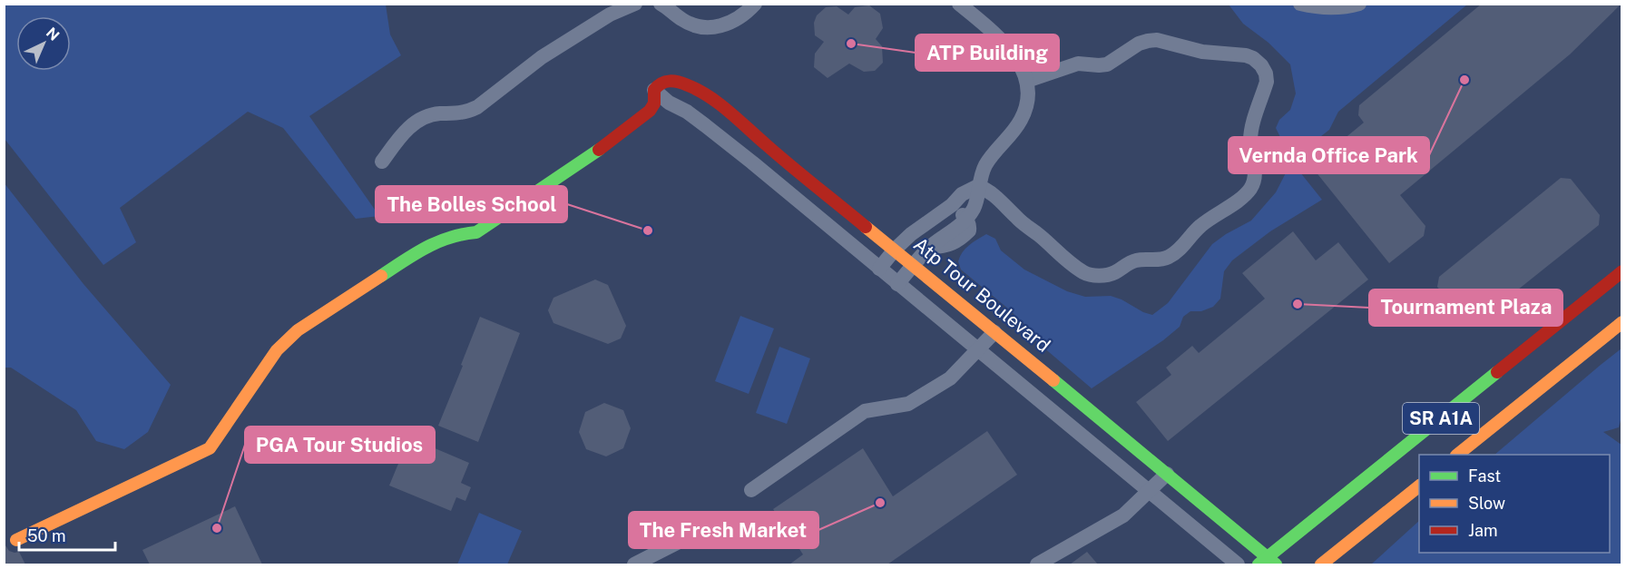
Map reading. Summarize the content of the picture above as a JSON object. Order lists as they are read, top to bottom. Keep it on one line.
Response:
{"streets":{"street":["Atp Tour Boulevard","SR A1A"]},"crossings":[["Atp Tour Boulevard","SR A1A"]],"places":["ATP Building","Vernda Office Park","The Bolles School","Tournament Plaza","The Fresh Market","PGA Tour Studios"],"legend":["Fast","Slow","Jam"],"scale_bar":"50 m","north":"top right"}
